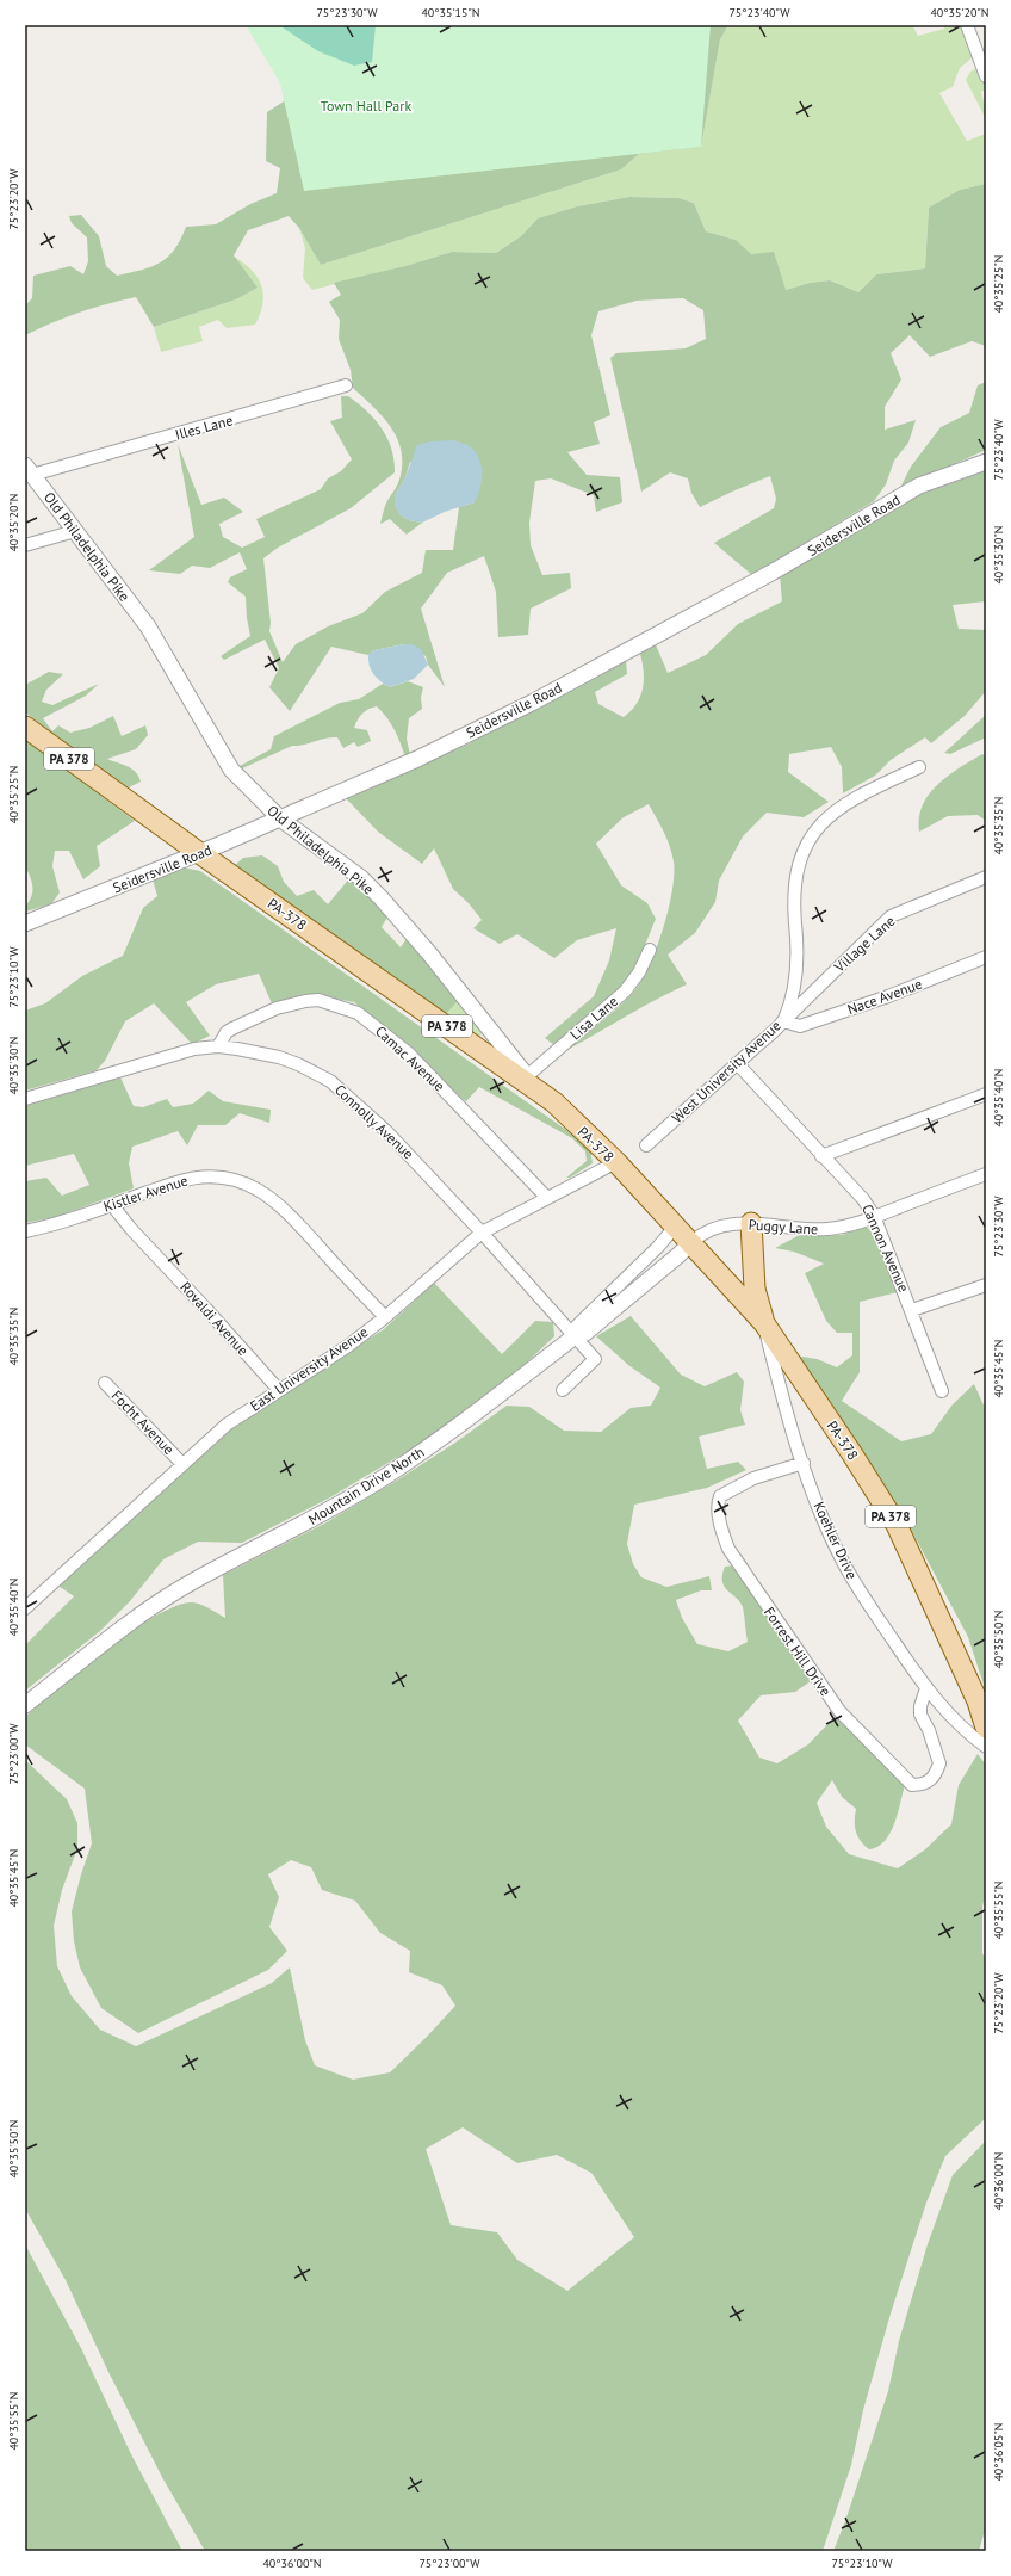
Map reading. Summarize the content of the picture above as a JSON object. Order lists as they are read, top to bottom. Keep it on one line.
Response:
{"streets":{"main road":["PA 378","PA-378"],"street":["Illes Lane","Seidersville Road","Old Philadelphia Pike","Village Lane","Nace Avenue","Lisa Lane","Camac Avenue","West University Avenue","Connolly Avenue","Kistler Avenue","Puggy Lane","Cannon Avenue","Rovaldi Avenue","East University Avenue","Focht Avenue","Mountain Drive North","Koehler Drive","Forrest Hill Drive"]},"crossings":[["Illes Lane","Old Philadelphia Pike"],["Seidersville Road","Old Philadelphia Pike"],["Seidersville Road","PA-378"],["Old Philadelphia Pike","PA-378"],["Old Philadelphia Pike","Lisa Lane"],["PA-378","Puggy Lane"],["PA-378","East University Avenue"],["PA-378","Mountain Drive North"],["PA-378","Koehler Drive"],["Village Lane","Nace Avenue"],["Village Lane","West University Avenue"],["Nace Avenue","West University Avenue"],["Camac Avenue","Connolly Avenue"],["Camac Avenue","East University Avenue"],["West University Avenue","Cannon Avenue"],["Connolly Avenue","East University Avenue"],["Connolly Avenue","Mountain Drive North"],["Kistler Avenue","Rovaldi Avenue"],["Kistler Avenue","East University Avenue"],["Puggy Lane","Cannon Avenue"],["Puggy Lane","Mountain Drive North"],["Rovaldi Avenue","East University Avenue"],["East University Avenue","Focht Avenue"],["Koehler Drive","Forrest Hill Drive"]],"parks":["Town Hall Park"],"coordinates":["75°23'30\"W","40°35'15\"N","75°23'40\"W","40°35'20\"N","75°23'20\"W","40°35'25\"N","40°35'30\"N","40°35'35\"N","75°23'10\"W","40°35'40\"N","40°35'45\"N","40°35'50\"N","75°23'00\"W","40°35'55\"N","40°36'00\"N","40°36'05\"N"]}
